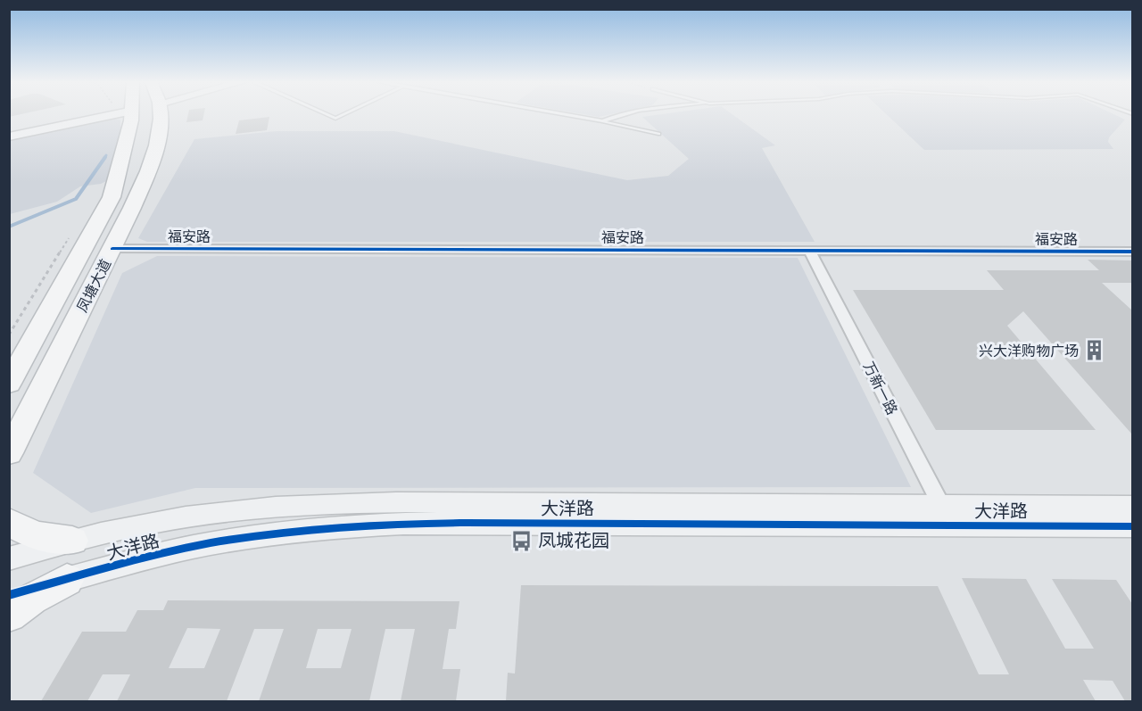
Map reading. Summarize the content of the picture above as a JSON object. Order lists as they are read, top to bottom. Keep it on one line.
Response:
{"streets":{"main road":["凤塘大道"],"street":["福安路","万新一路","大洋路"]},"crossings":[["福安路","凤塘大道"],["福安路","万新一路"],["万新一路","大洋路"]],"places":{"building":["兴大洋购物广场"],"bus stop":["凤城花园"]}}
